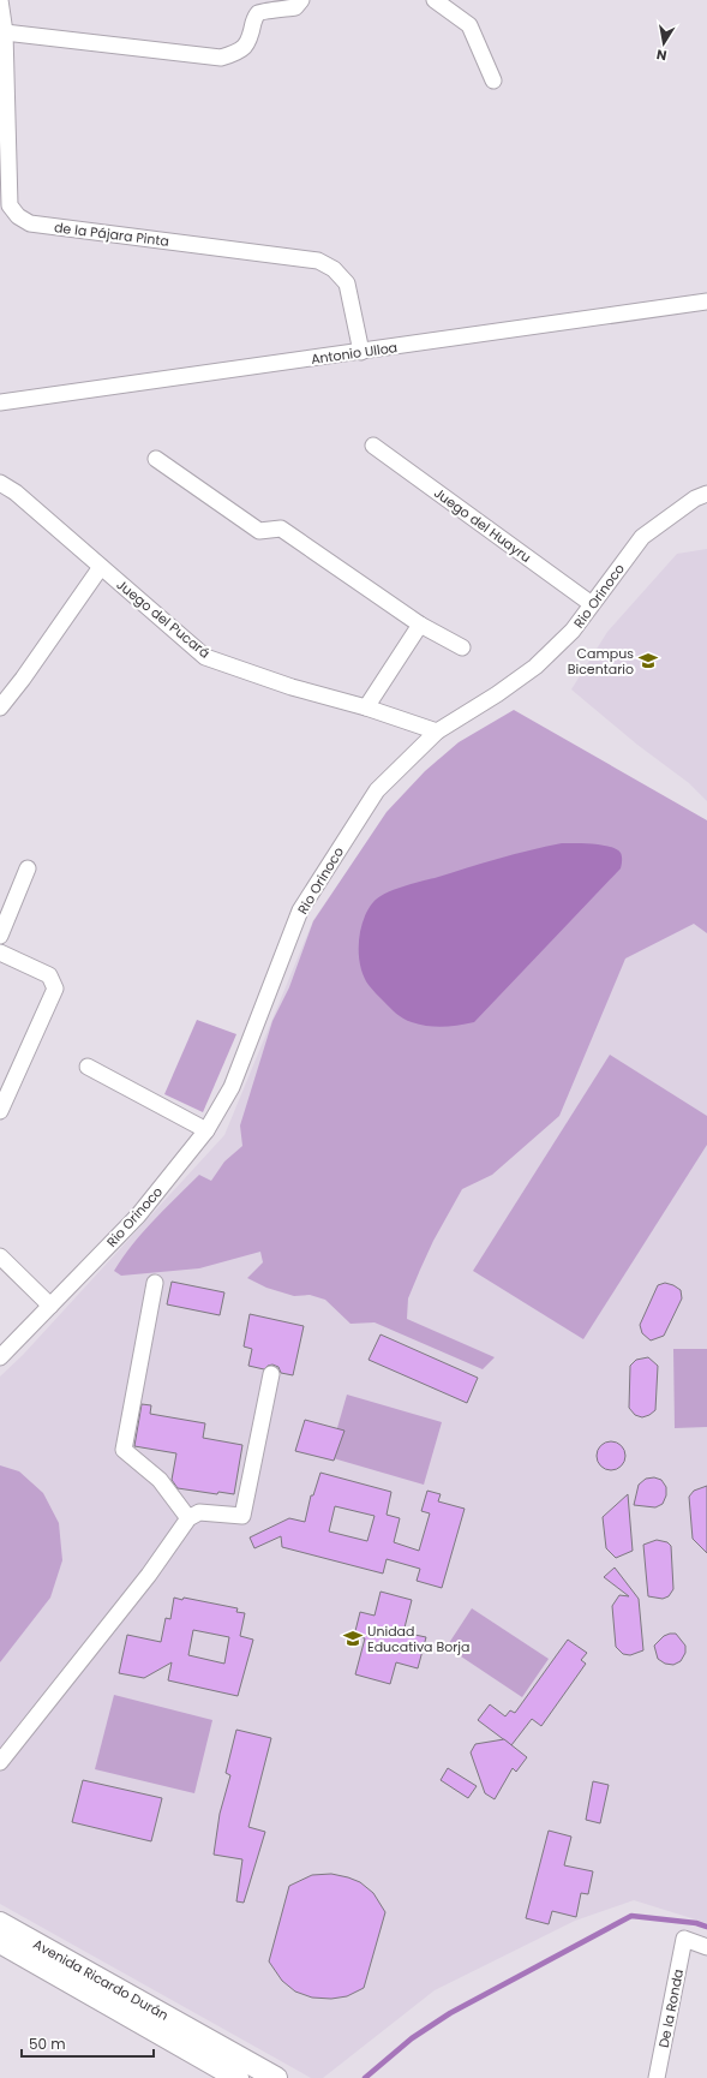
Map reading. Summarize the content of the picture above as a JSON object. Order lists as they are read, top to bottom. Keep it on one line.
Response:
{"streets":{"street":["de la Pájara Pinta","Antonio Ulloa","Juego del Huayru","Rio Orinoco","Juego del Pucará","Avenida Ricardo Durán","De la Ronda"]},"crossings":[["de la Pájara Pinta","Antonio Ulloa"],["Juego del Huayru","Rio Orinoco"],["Rio Orinoco","Juego del Pucará"]],"places":{"school or university":["Campus Bicentario","Unidad Educativa Borja"]},"scale_bar":"50 m","north":"bottom"}
